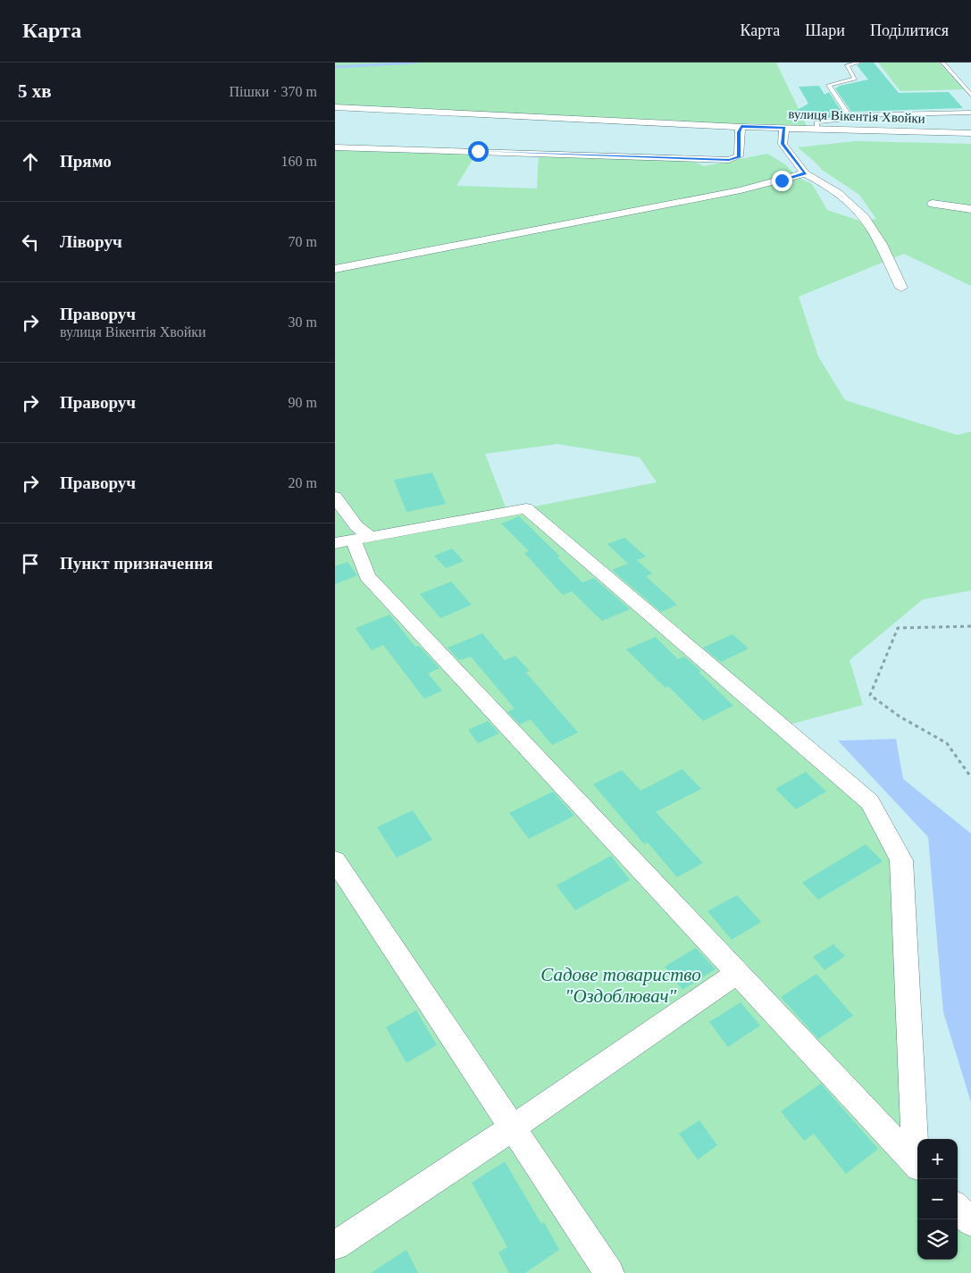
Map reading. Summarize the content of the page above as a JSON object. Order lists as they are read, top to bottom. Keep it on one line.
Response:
{"streets":{"street":["вулиця Вікентія Хвойки"]},"parks":["Садове товариство \"Оздоблювач\""],"page":{"header":"Карта","nav":["Карта","Шари","Поділитися"],"heading":["5 хв","Пішки · 370 m"],"list":[["Прямо","160 m"],["Ліворуч","70 m"],["Праворуч","вулиця Вікентія Хвойки","30 m"],["Праворуч","90 m"],["Праворуч","20 m"],"Пункт призначення"],"map_buttons":["+","−"]}}
